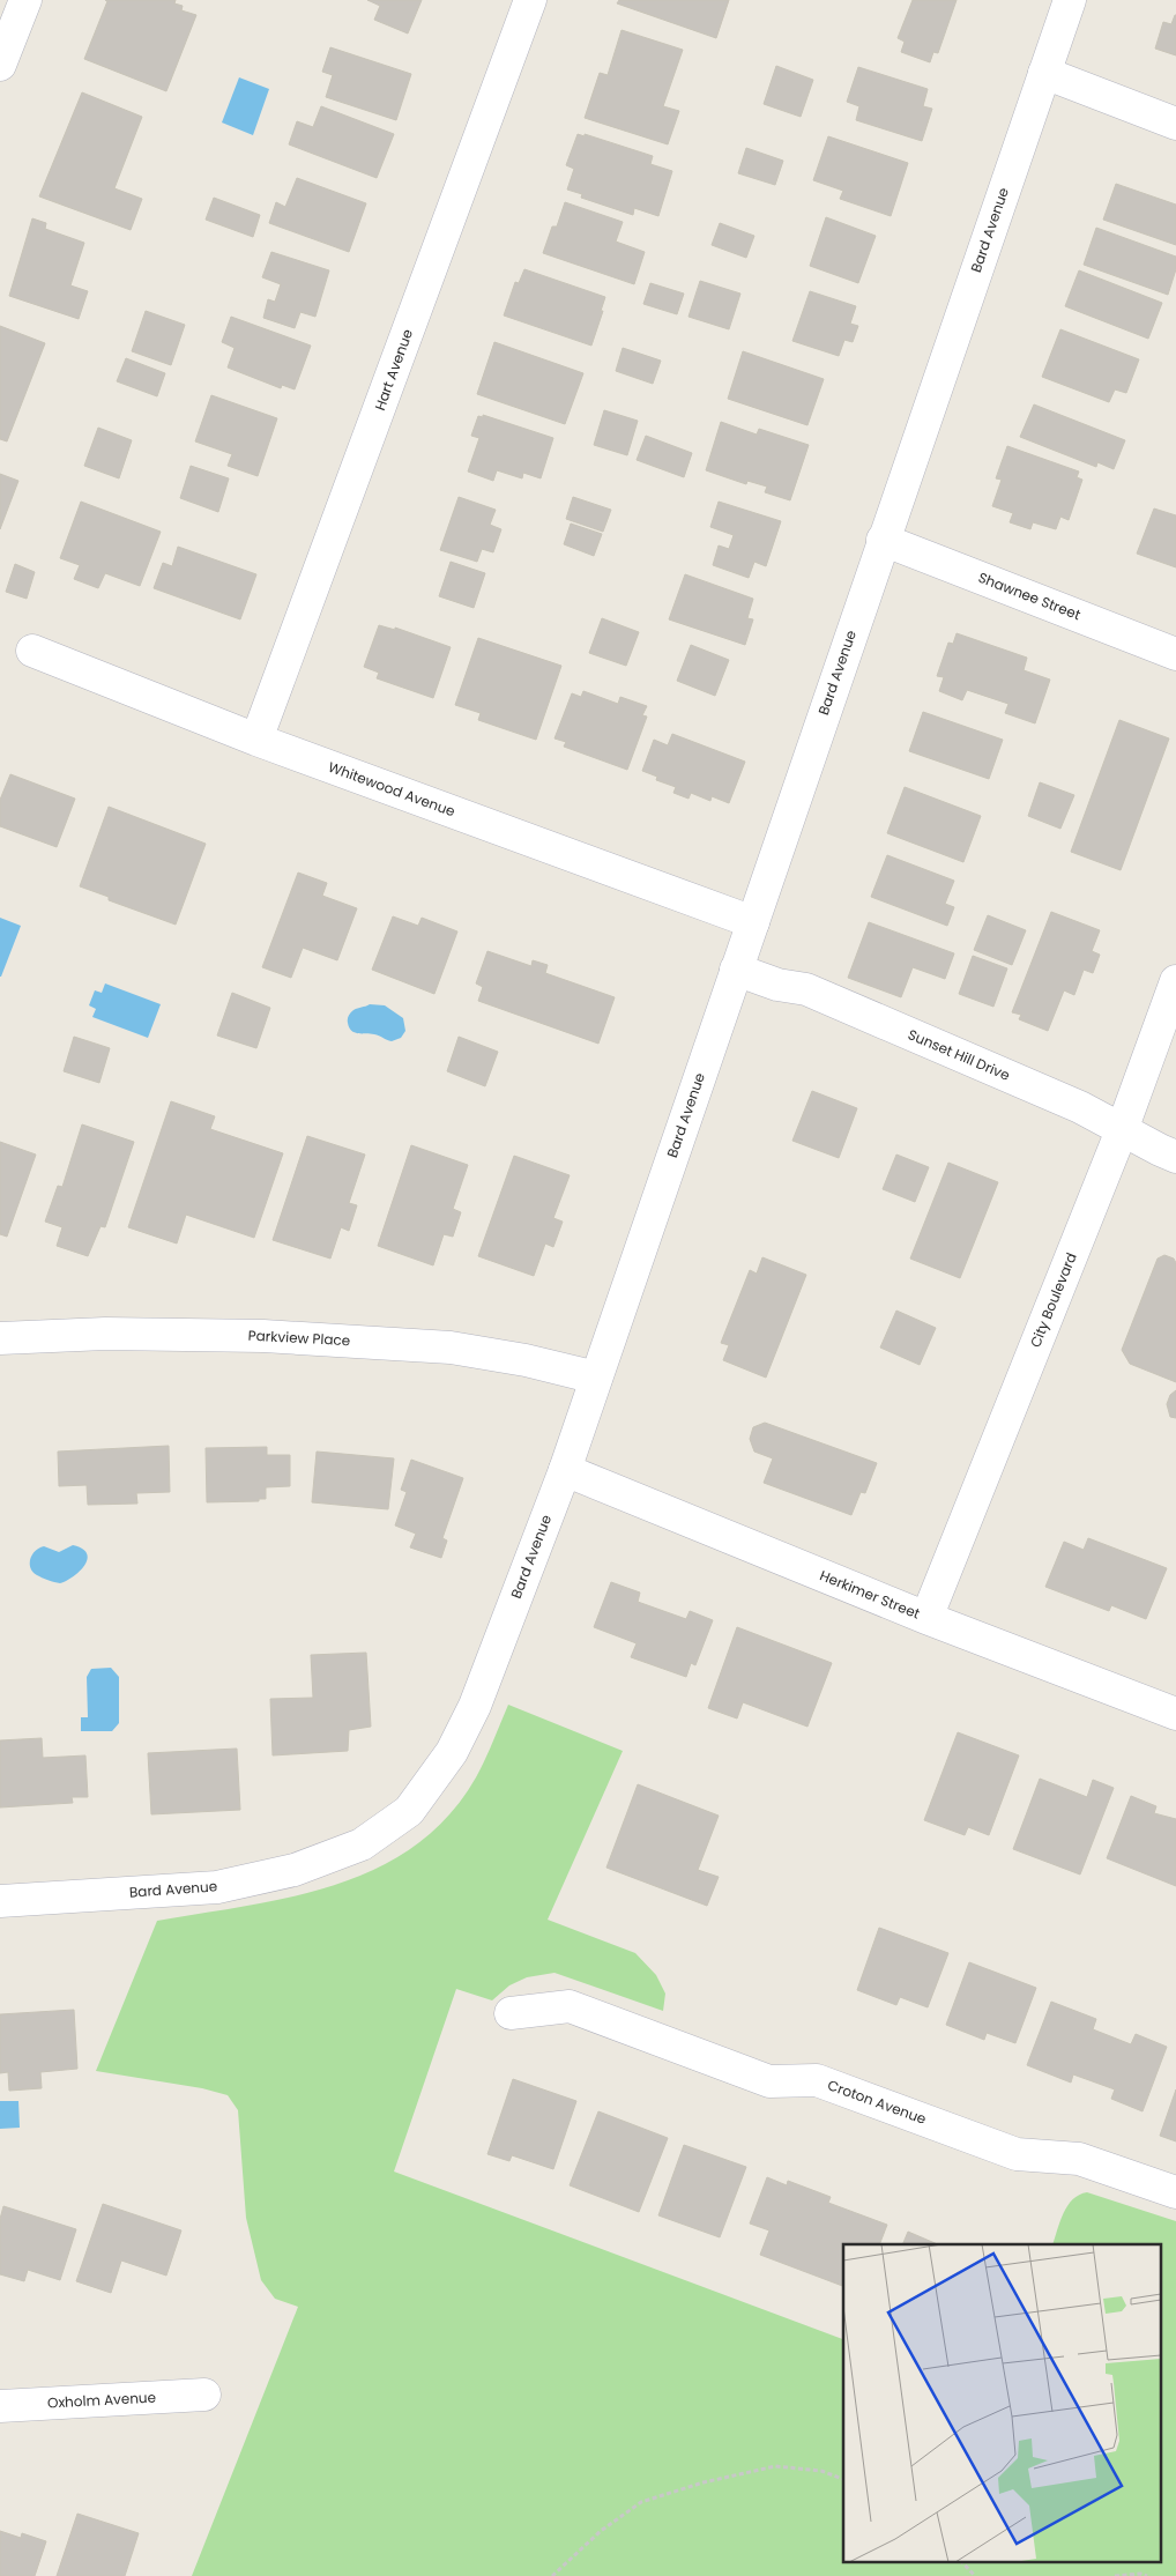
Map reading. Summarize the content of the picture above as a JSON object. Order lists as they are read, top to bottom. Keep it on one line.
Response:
{"streets":{"street":["Bard Avenue","Hart Avenue","Shawnee Street","Whitewood Avenue","Sunset Hill Drive","City Boulevard","Parkview Place","Herkimer Street","Croton Avenue","Oxholm Avenue"]},"crossings":[["Bard Avenue","Shawnee Street"],["Bard Avenue","Whitewood Avenue"],["Bard Avenue","Sunset Hill Drive"],["Bard Avenue","Parkview Place"],["Bard Avenue","Herkimer Street"],["Hart Avenue","Whitewood Avenue"],["Sunset Hill Drive","City Boulevard"],["City Boulevard","Herkimer Street"]]}
